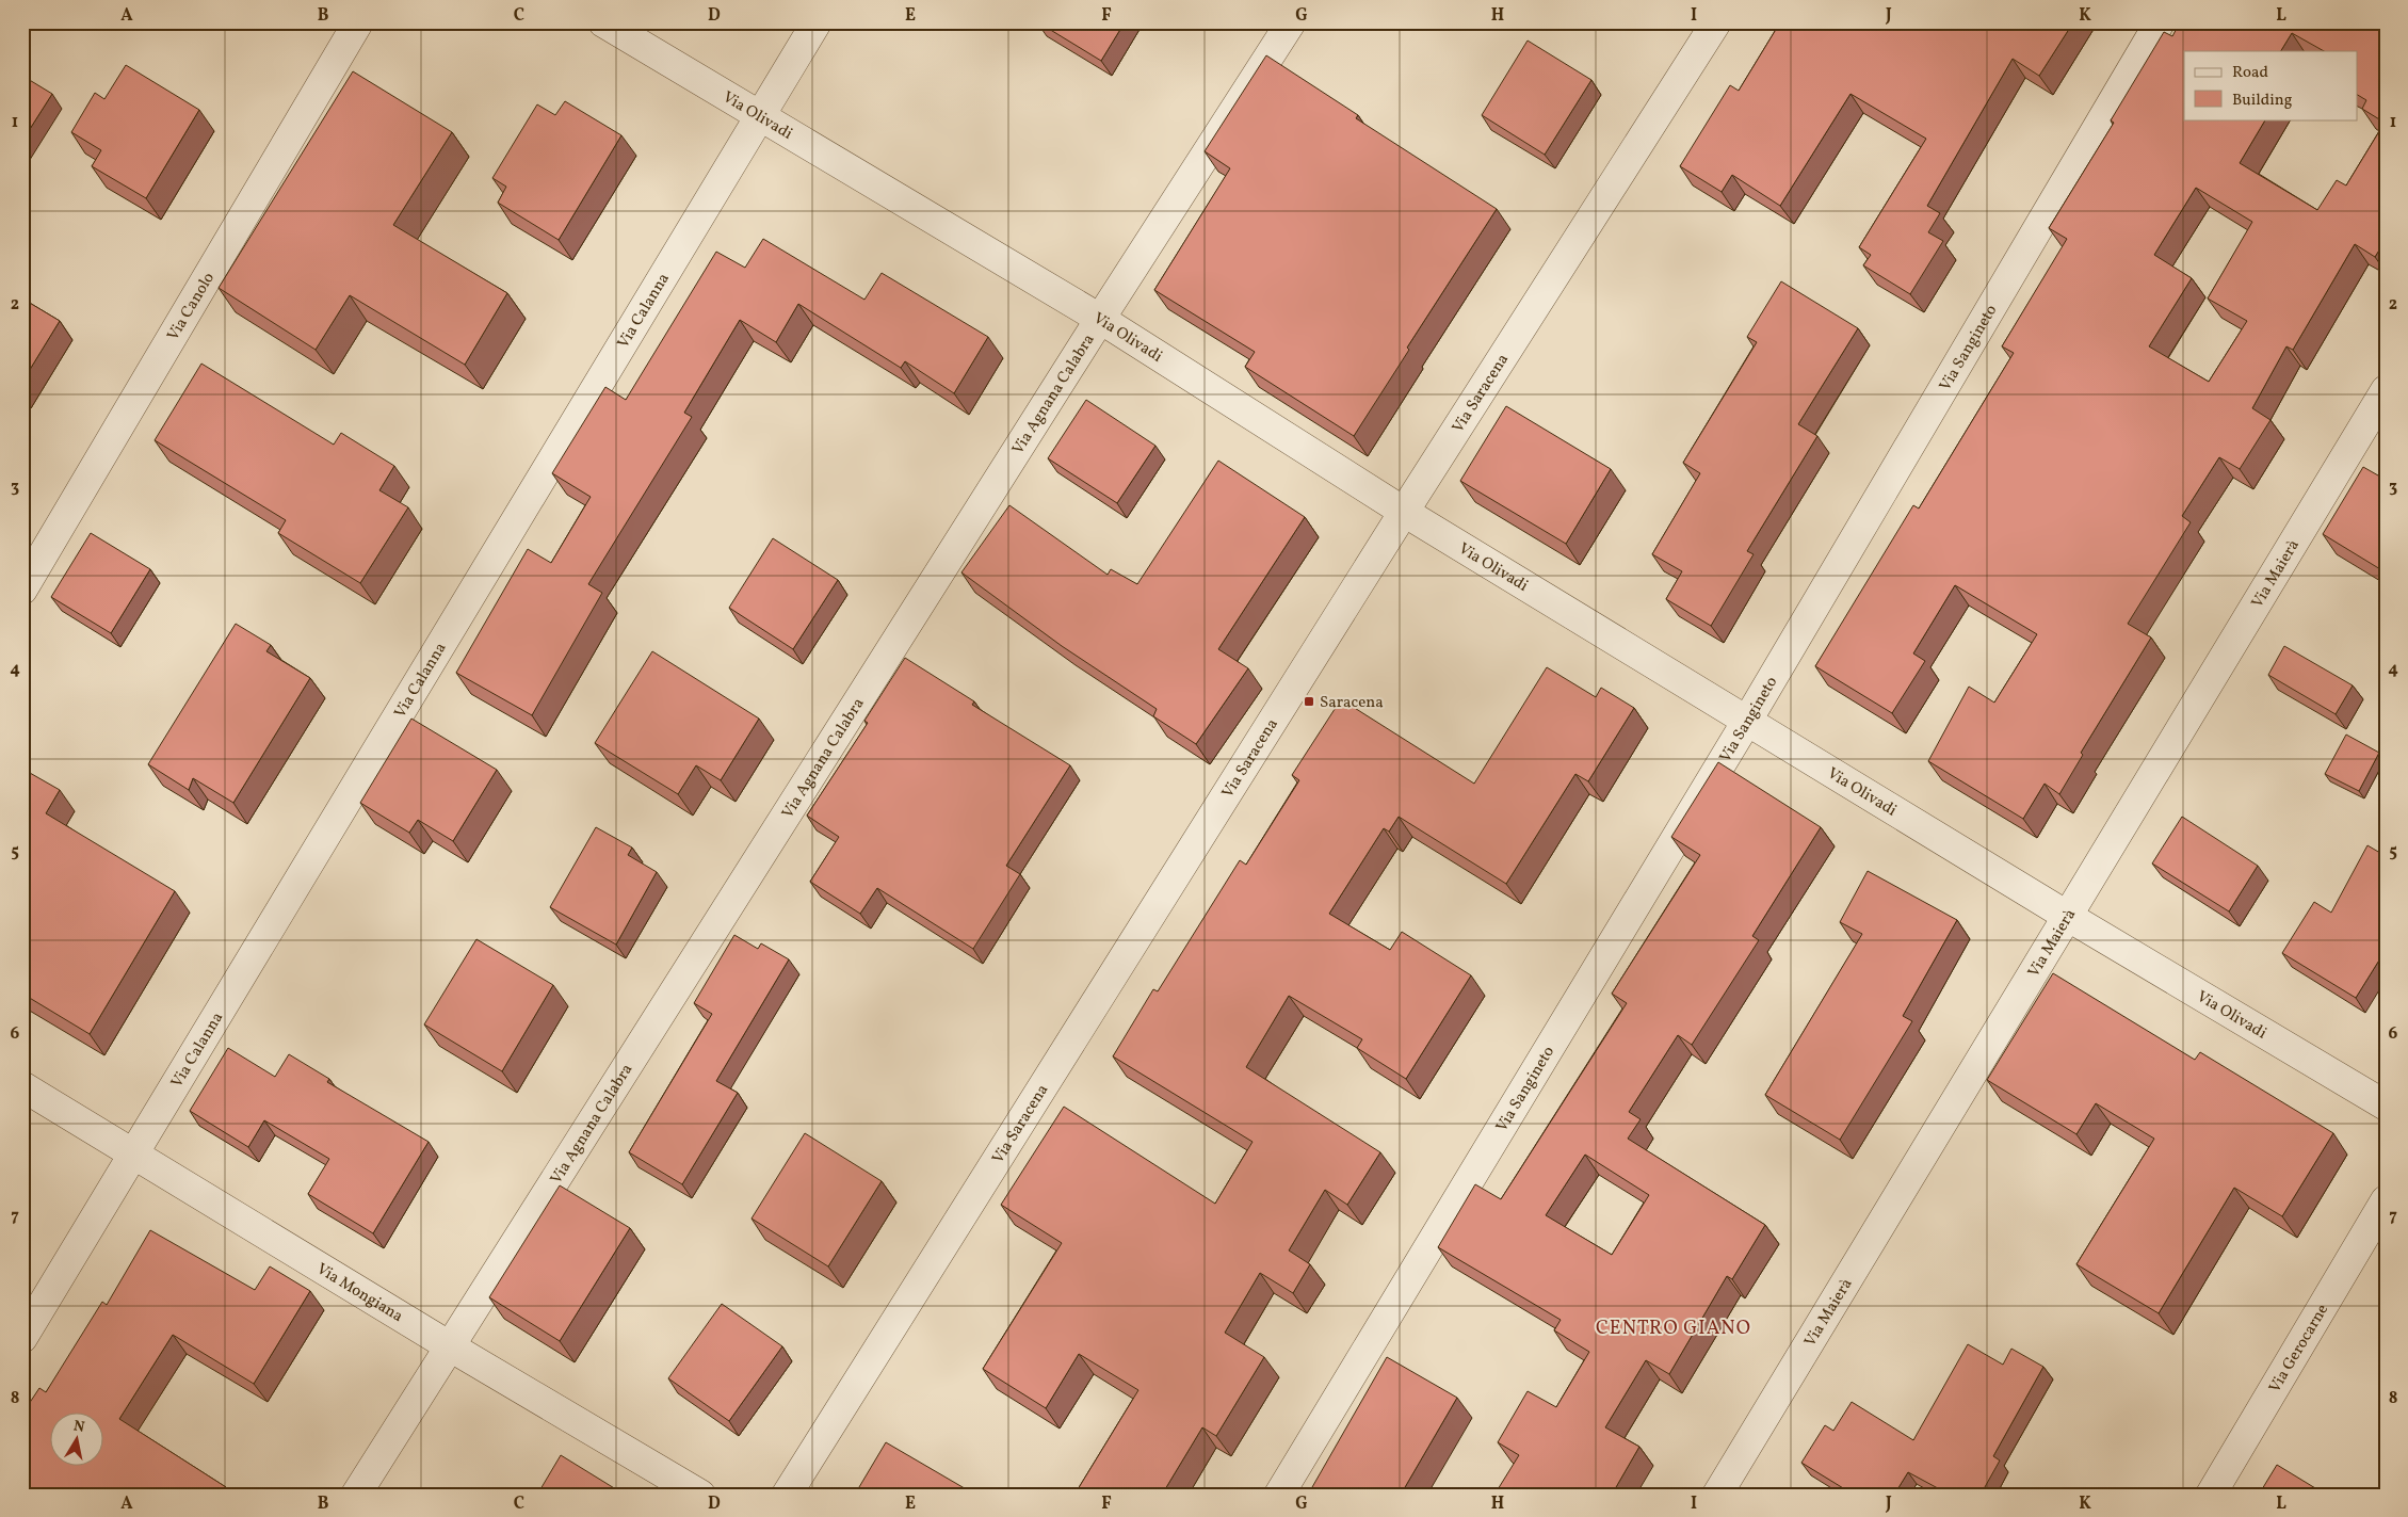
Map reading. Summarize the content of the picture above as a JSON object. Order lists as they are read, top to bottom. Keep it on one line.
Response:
{"streets":{"street":["Via Olivadi","Via Canolo","Via Calanna","Via Sangineto","Via Saracena","Via Agnana Calabra","Via Maierà","Via Mongiana","Via Gerocarne"]},"crossings":[["Via Olivadi","Via Calanna"],["Via Olivadi","Via Sangineto"],["Via Olivadi","Via Saracena"],["Via Olivadi","Via Agnana Calabra"],["Via Olivadi","Via Maierà"],["Via Calanna","Via Mongiana"],["Via Agnana Calabra","Via Mongiana"]],"districts":["CENTRO GIANO"],"places":{"transit":["Saracena"]},"legend":["Road","Building"],"north":"top","grid":{"columns":["A","B","C","D","E","F","G","H","I","J","K","L"],"rows":["1","2","3","4","5","6","7","8"]}}
